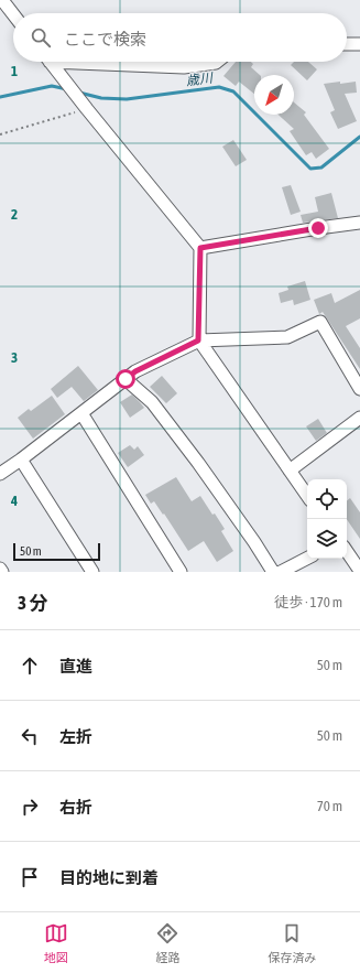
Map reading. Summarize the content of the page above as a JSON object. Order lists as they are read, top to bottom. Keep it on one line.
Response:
{"water":["歳川"],"scale_bar":"50 m","north":"bottom left","page":{"search":"ここで検索","scale":"50 m","heading":["3 分","徒歩 · 170 m"],"list":[["直進","50 m"],["左折","50 m"],["右折","70 m"],"目的地に到着"],"nav":["地図","経路","保存済み"]},"grid":{"rows":["1","2","3","4"]}}
